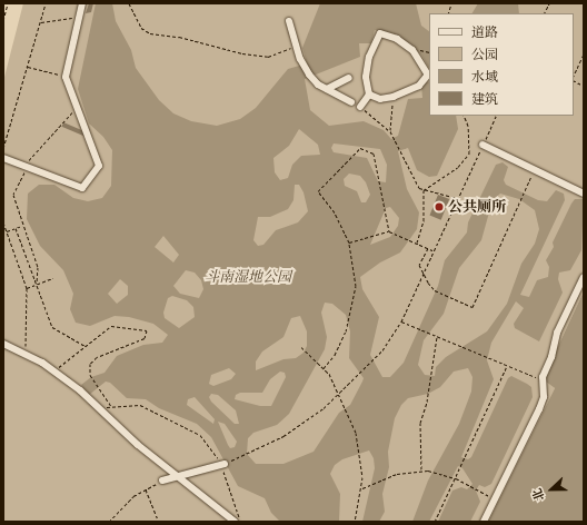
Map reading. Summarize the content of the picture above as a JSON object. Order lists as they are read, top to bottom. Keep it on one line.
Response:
{"parks":["斗南湿地公园"],"places":["公共厕所"],"legend":["道路","公园","水域","建筑"],"north":"left"}
